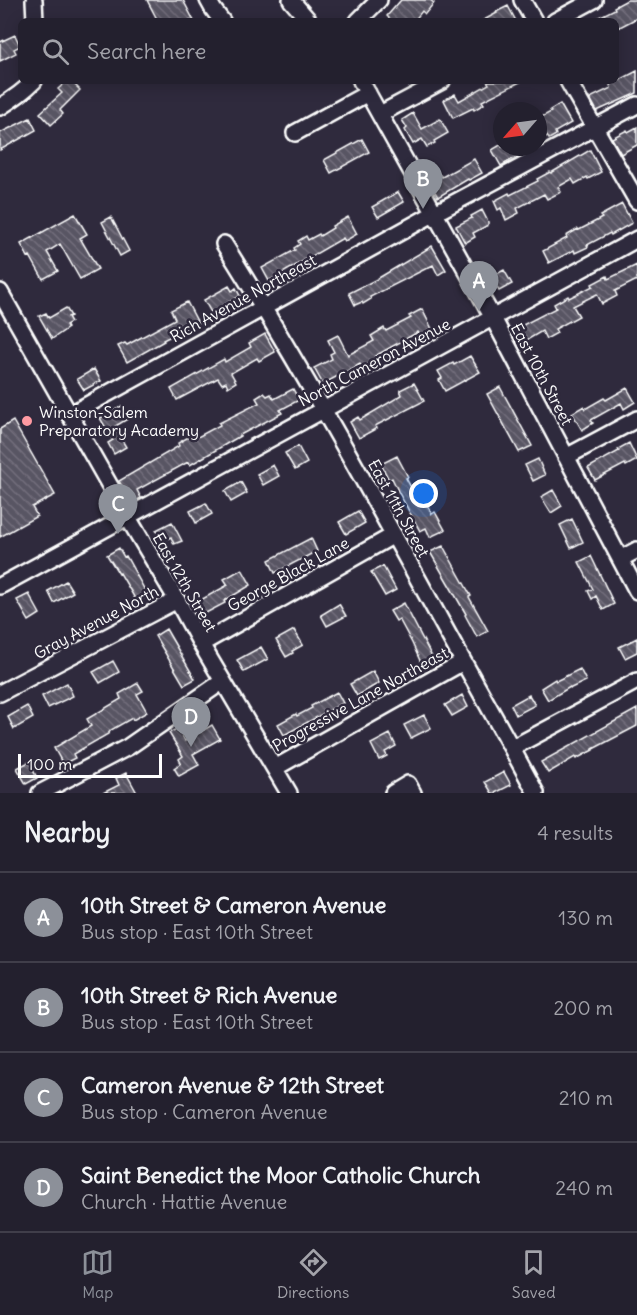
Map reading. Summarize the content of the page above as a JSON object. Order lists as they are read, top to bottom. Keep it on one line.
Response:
{"streets":{"street":["Rich Avenue Northeast","North Cameron Avenue","East 10th Street","East 11th Street","George Black Lane","East 12th Street","Gray Avenue North","Progressive Lane Northeast"]},"crossings":[["Rich Avenue Northeast","East 10th Street"],["Rich Avenue Northeast","East 11th Street"],["Rich Avenue Northeast","East 12th Street"],["North Cameron Avenue","East 10th Street"],["North Cameron Avenue","East 11th Street"],["North Cameron Avenue","East 12th Street"],["East 11th Street","George Black Lane"],["East 11th Street","Progressive Lane Northeast"],["George Black Lane","East 12th Street"],["East 12th Street","Gray Avenue North"],["East 12th Street","Progressive Lane Northeast"]],"places":["Winston-Salem Preparatory Academy"],"scale_bar":"100 m","north":"bottom left","page":{"search":"Search here","pins":["B","A","C","D"],"scale":"100 m","heading":["Nearby","4 results"],"list":[{"mark":"A","name":"10th Street & Cameron Avenue","note":"Bus stop · East 10th Street","value":"130 m"},{"mark":"B","name":"10th Street & Rich Avenue","note":"Bus stop · East 10th Street","value":"200 m"},{"mark":"C","name":"Cameron Avenue & 12th Street","note":"Bus stop · Cameron Avenue","value":"210 m"},{"mark":"D","name":"Saint Benedict the Moor Catholic Church","note":"Church · Hattie Avenue","value":"240 m"}],"nav":["Map","Directions","Saved"]}}
